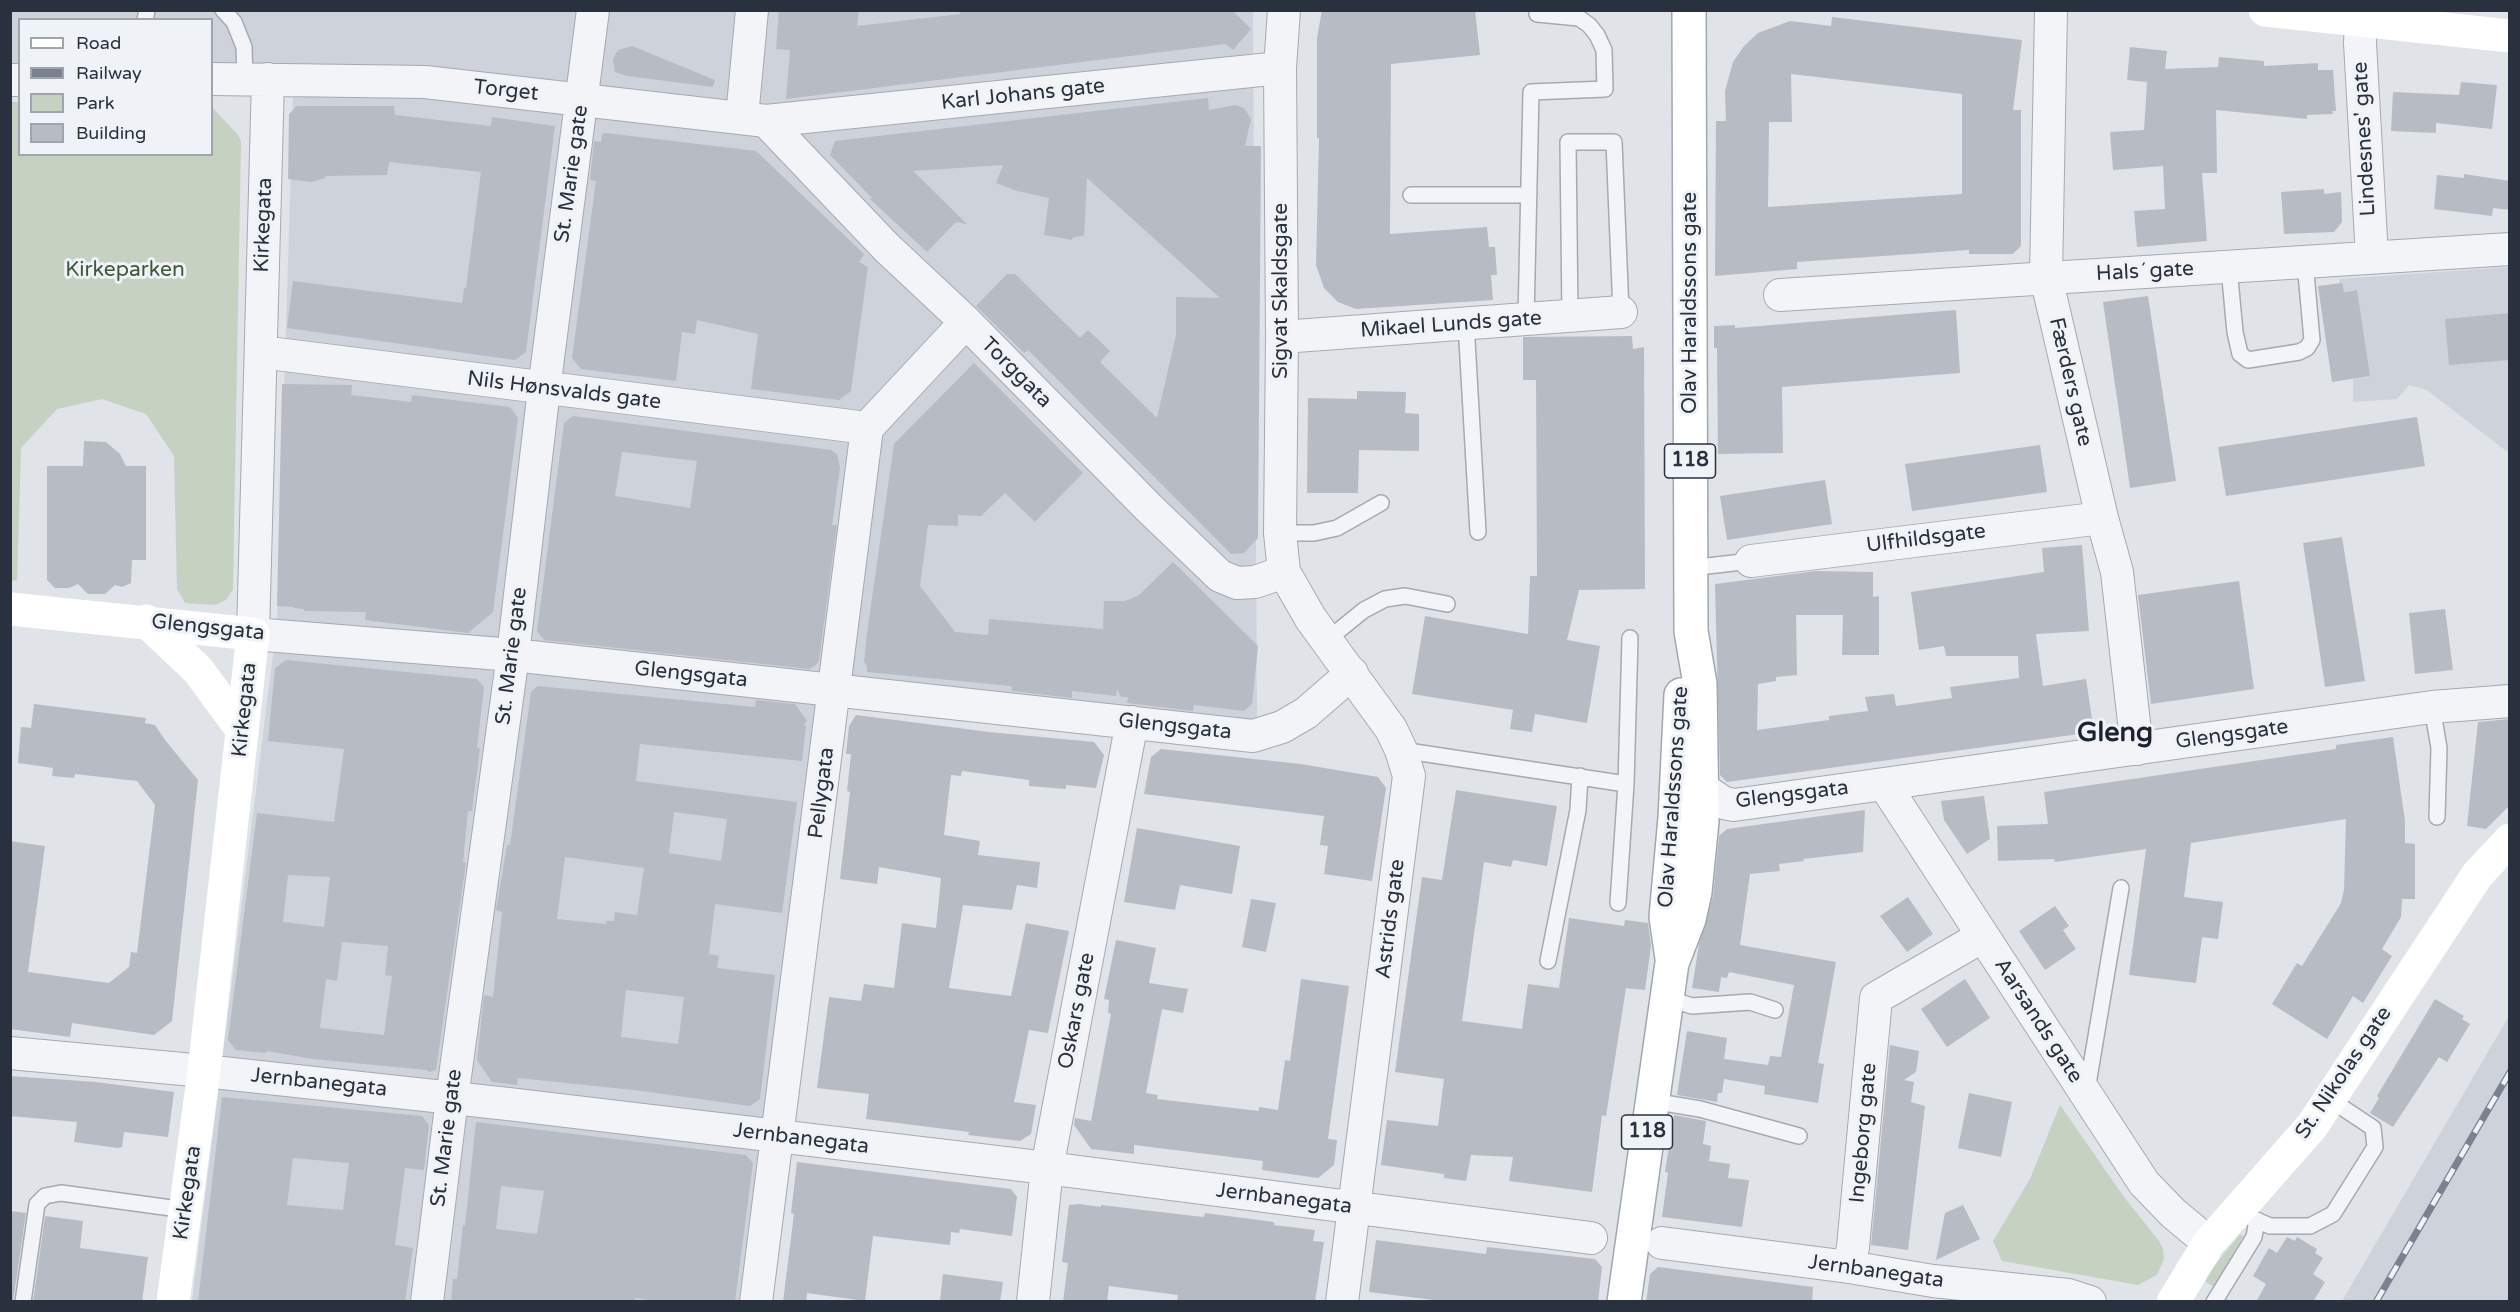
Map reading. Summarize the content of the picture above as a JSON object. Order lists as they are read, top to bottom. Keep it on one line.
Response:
{"streets":{"main road":["Kirkegata","Olav Haraldssons gate","118","Glengsgata","St. Nikolas gate"],"street":["Torget","Karl Johans gate","Lindesnes' gate","St. Marie gate","Hals´ gate","Sigvat Skaldsgate","Mikael Lunds gate","Torggata","Færders gate","Nils Hønsvalds gate","Ulfhildsgate","Glengsgate","Pellygata","Astrids gate","Oskars gate","Aarsands gate","Jernbanegata","Ingeborg gate"]},"crossings":[["Torget","Karl Johans gate"],["Torget","St. Marie gate"],["Torget","Kirkegata"],["Torget","Torggata"],["Karl Johans gate","Sigvat Skaldsgate"],["Karl Johans gate","Torggata"],["Lindesnes' gate","Hals´ gate"],["St. Marie gate","Nils Hønsvalds gate"],["St. Marie gate","Glengsgata"],["St. Marie gate","Jernbanegata"],["Kirkegata","Nils Hønsvalds gate"],["Kirkegata","Glengsgata"],["Kirkegata","Jernbanegata"],["Hals´ gate","Færders gate"],["Sigvat Skaldsgate","Mikael Lunds gate"],["Sigvat Skaldsgate","Torggata"],["Sigvat Skaldsgate","Astrids gate"],["Olav Haraldssons gate","Glengsgata"],["Torggata","Astrids gate"],["Færders gate","Ulfhildsgate"],["Færders gate","Glengsgate"],["Nils Hønsvalds gate","Pellygata"],["Glengsgata","Glengsgate"],["Glengsgata","Pellygata"],["Glengsgata","Astrids gate"],["Glengsgata","Oskars gate"],["Glengsgata","Aarsands gate"],["Glengsgate","Aarsands gate"],["Pellygata","Jernbanegata"],["Astrids gate","Jernbanegata"],["Oskars gate","Jernbanegata"],["Aarsands gate","St. Nikolas gate"],["Aarsands gate","Ingeborg gate"],["Jernbanegata","Ingeborg gate"]],"districts":["Gleng"],"parks":["Kirkeparken"],"legend":["Road","Railway","Park","Building"]}
